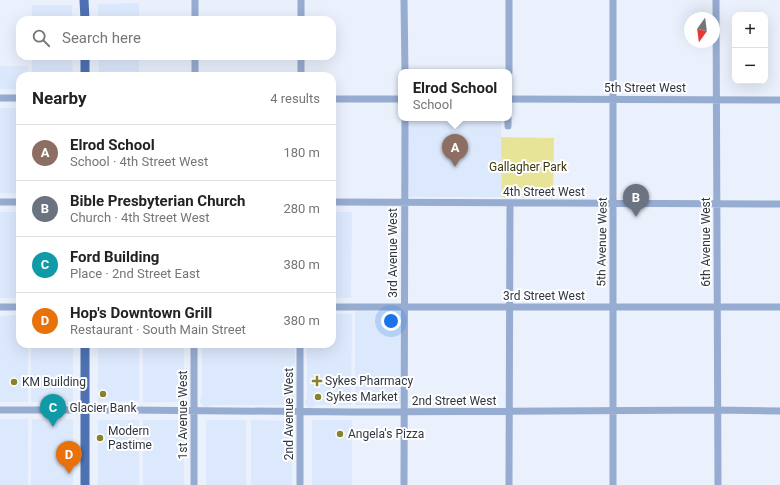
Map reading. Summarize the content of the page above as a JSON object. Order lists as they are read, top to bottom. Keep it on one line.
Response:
{"streets":{"street":["5th Street West","4th Street West","5th Avenue West","6th Avenue West","3rd Avenue West","3rd Street West","2nd Street West","2nd Avenue West","1st Avenue West"]},"crossings":[["5th Street West","5th Avenue West"],["5th Street West","6th Avenue West"],["4th Street West","5th Avenue West"],["4th Street West","6th Avenue West"],["4th Street West","3rd Avenue West"],["5th Avenue West","3rd Street West"],["5th Avenue West","2nd Street West"],["6th Avenue West","3rd Street West"],["6th Avenue West","2nd Street West"],["3rd Avenue West","3rd Street West"],["3rd Avenue West","2nd Street West"],["2nd Street West","2nd Avenue West"],["2nd Street West","1st Avenue West"]],"parks":["Gallagher Park"],"places":{"health":["Sykes Pharmacy"],"other":["KM Building","Glacier Bank","Sykes Market","Angela's Pizza","Modern Pastime"]},"north":"bottom","page":{"map_buttons":["+","−"],"search":"Search here","popup":["Elrod School","School"],"heading":["Nearby","4 results"],"list":[{"mark":"A","name":"Elrod School","note":"School · 4th Street West","value":"180 m"},{"mark":"B","name":"Bible Presbyterian Church","note":"Church · 4th Street West","value":"280 m"},{"mark":"C","name":"Ford Building","note":"Place · 2nd Street East","value":"380 m"},{"mark":"D","name":"Hop's Downtown Grill","note":"Restaurant · South Main Street","value":"380 m"}],"pins":["A","B","C","D"]}}
